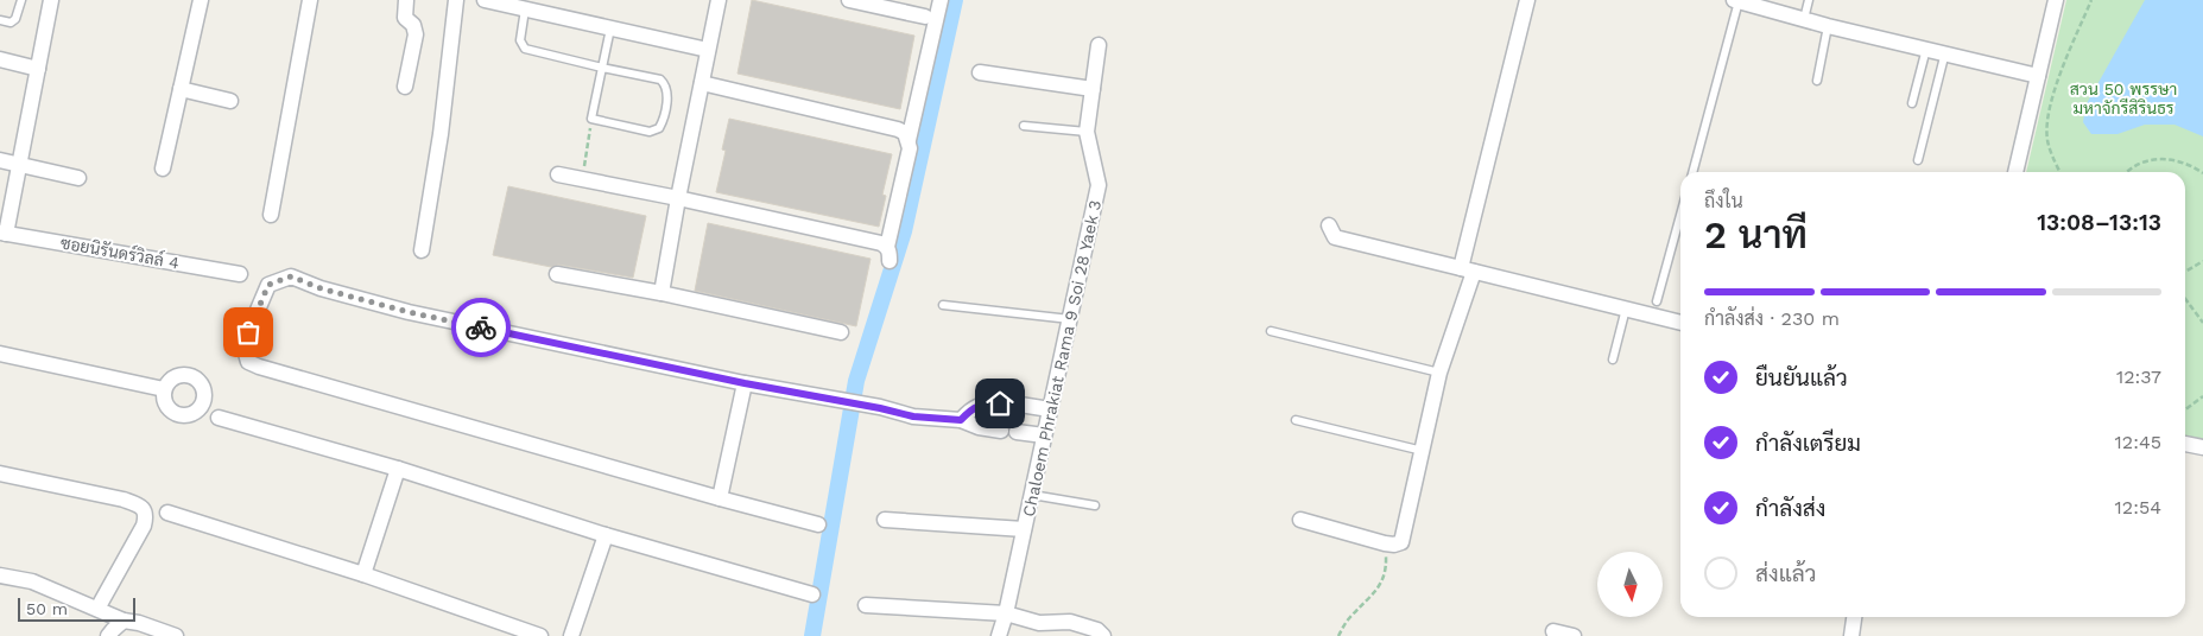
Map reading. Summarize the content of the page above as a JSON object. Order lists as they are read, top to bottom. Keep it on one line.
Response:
{"streets":{"street":["ซอยนิรันดร์วิลล์ 4","Chaloem Phrakiat Rama 9 Soi 28 Yaek 3"]},"parks":["สวน 50 พรรษา มหาจักรีสิรินธร"],"scale_bar":"50 m","north":"bottom","page":{"heading":["2 นาที","ถึงใน","13:08–13:13"],"bar":"กำลังส่ง · 230 m","list":[["ยืนยันแล้ว","12:37"],["กำลังเตรียม","12:45"],["กำลังส่ง","12:54"],"ส่งแล้ว"],"scale":"50 m"}}
